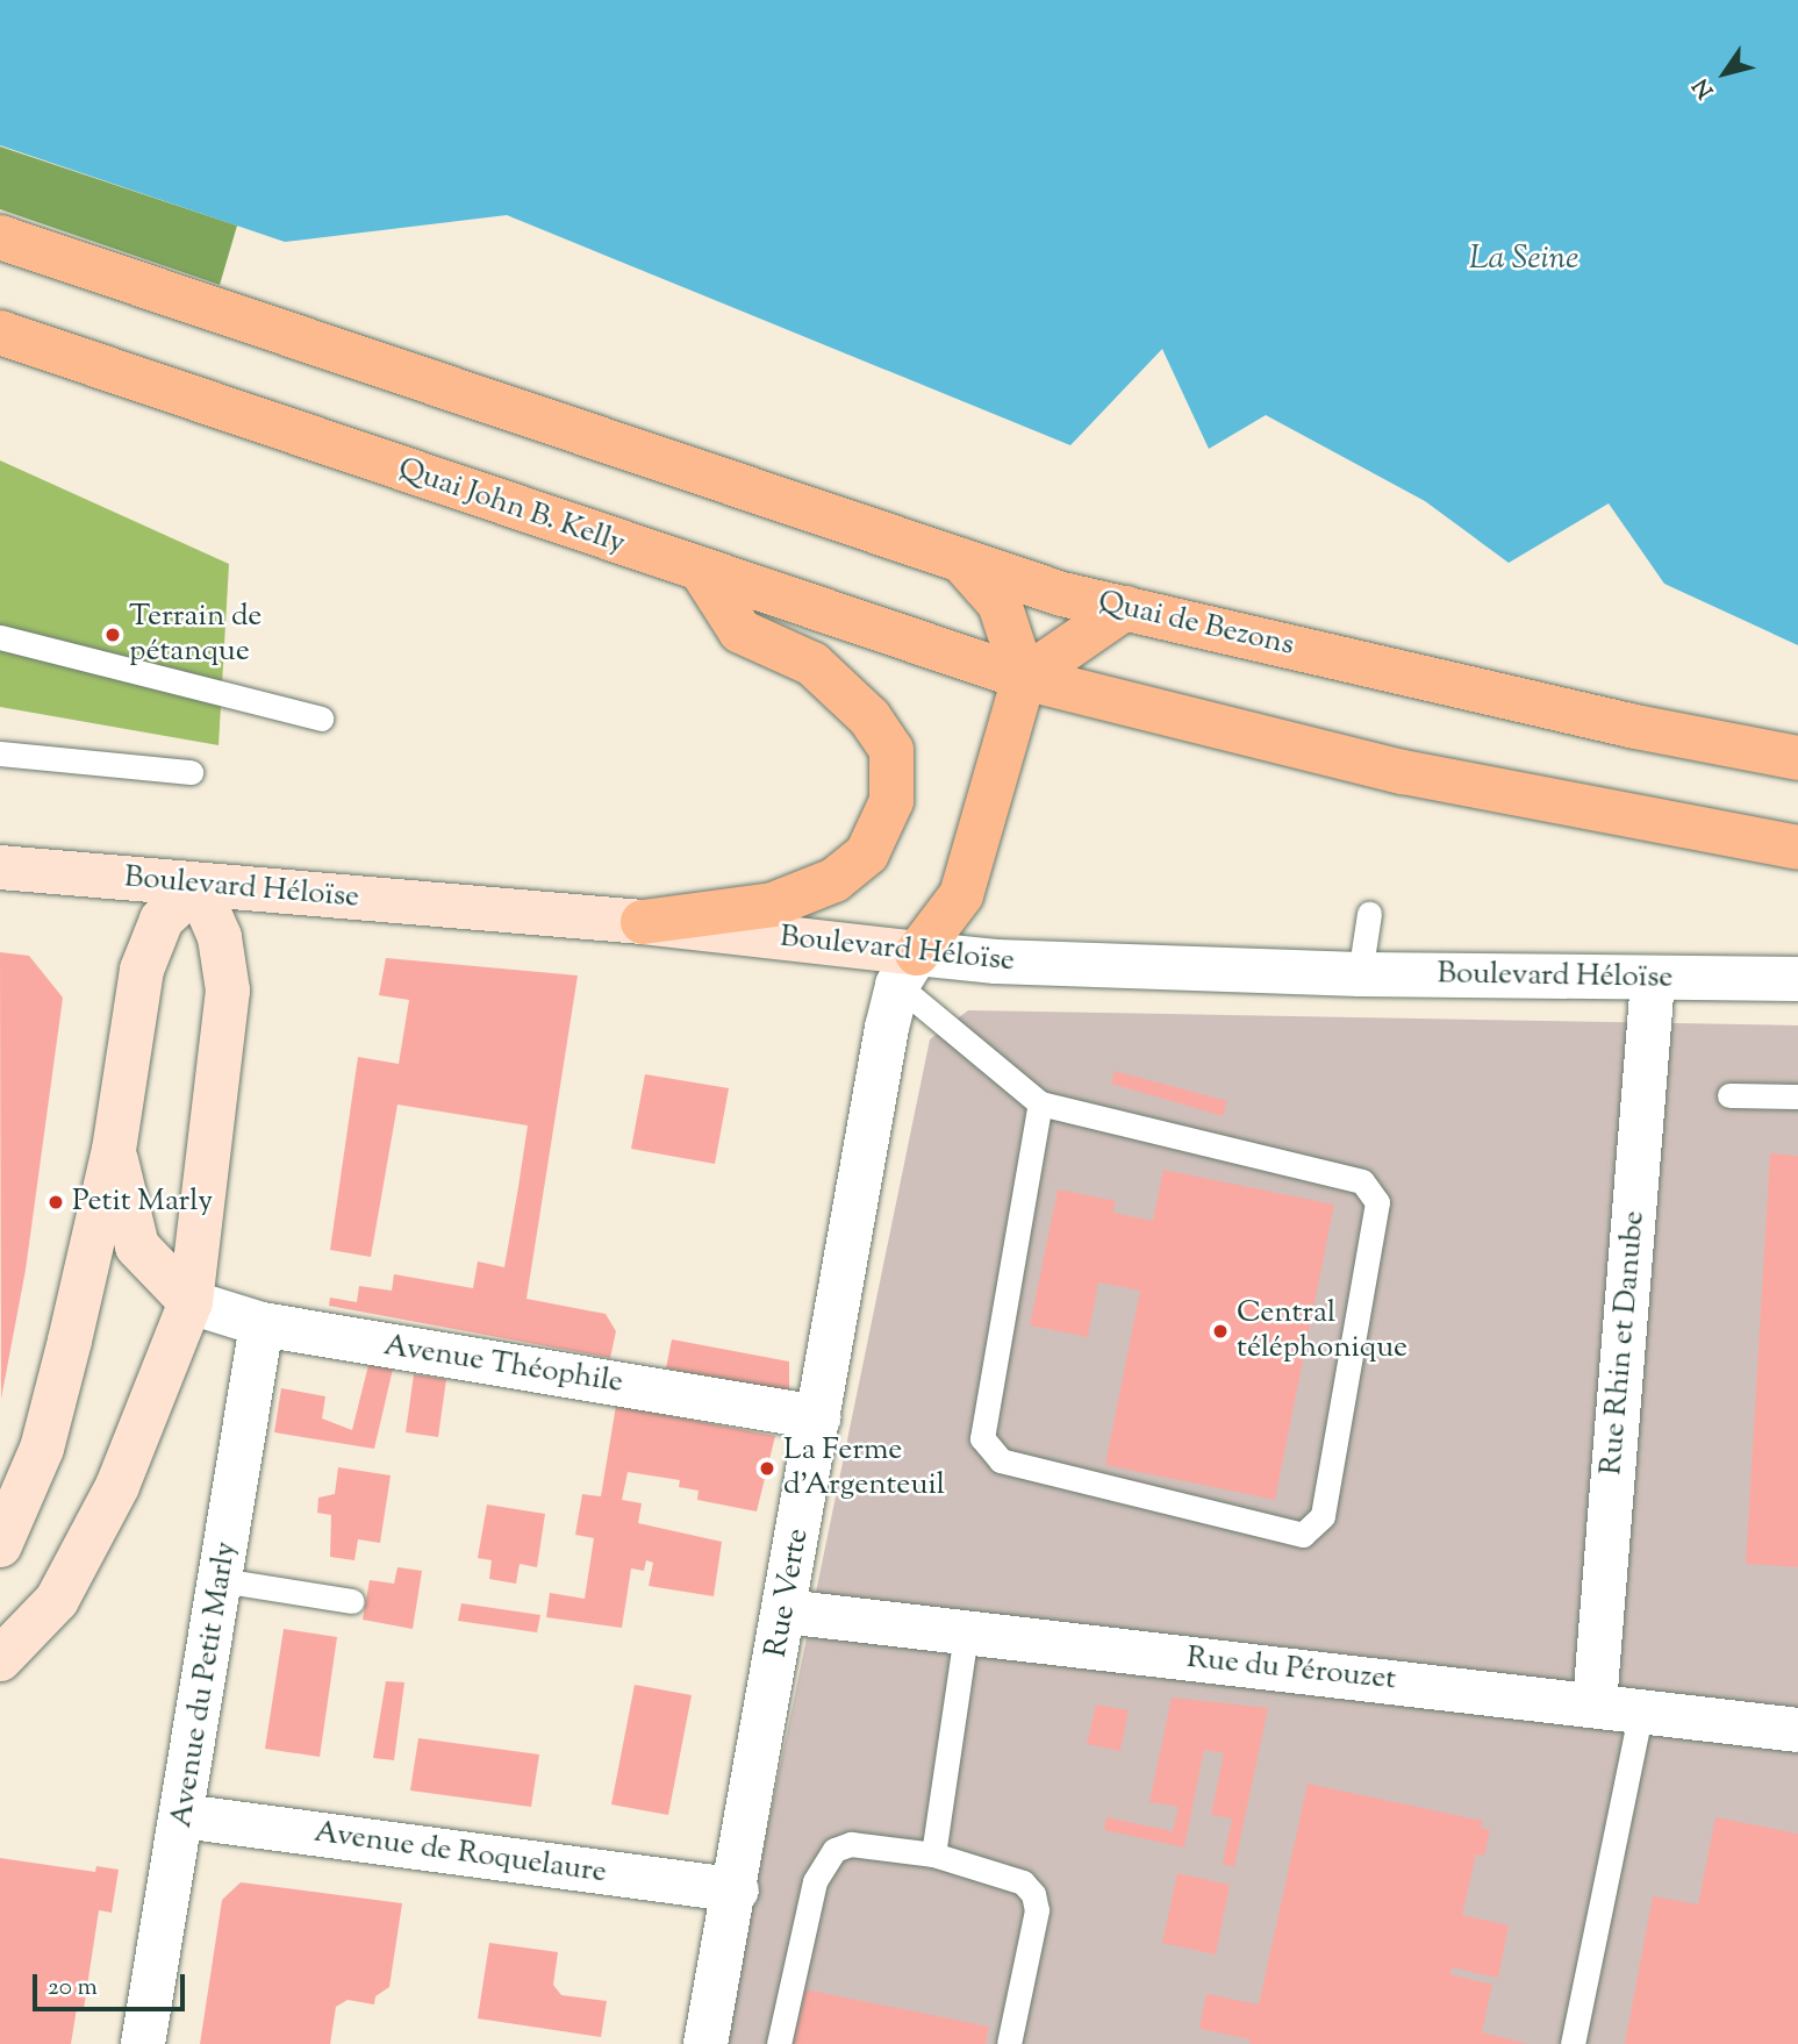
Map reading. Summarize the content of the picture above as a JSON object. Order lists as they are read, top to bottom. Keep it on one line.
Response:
{"streets":{"main road":["Quai John B. Kelly","Quai de Bezons","Boulevard Héloïse"],"street":["Rue Rhin et Danube","Avenue Théophile","Rue Verte","Rue du Pérouzet","Avenue du Petit Marly","Avenue de Roquelaure"]},"crossings":[["Boulevard Héloïse","Rue Rhin et Danube"],["Boulevard Héloïse","Rue Verte"],["Rue Rhin et Danube","Rue du Pérouzet"],["Avenue Théophile","Rue Verte"],["Avenue Théophile","Avenue du Petit Marly"],["Rue Verte","Rue du Pérouzet"],["Rue Verte","Avenue de Roquelaure"],["Avenue du Petit Marly","Avenue de Roquelaure"]],"water":["La Seine"],"places":["Terrain de pétanque","Petit Marly","Central téléphonique","La Ferme d'Argenteuil"],"scale_bar":"20 m","north":"bottom left"}
